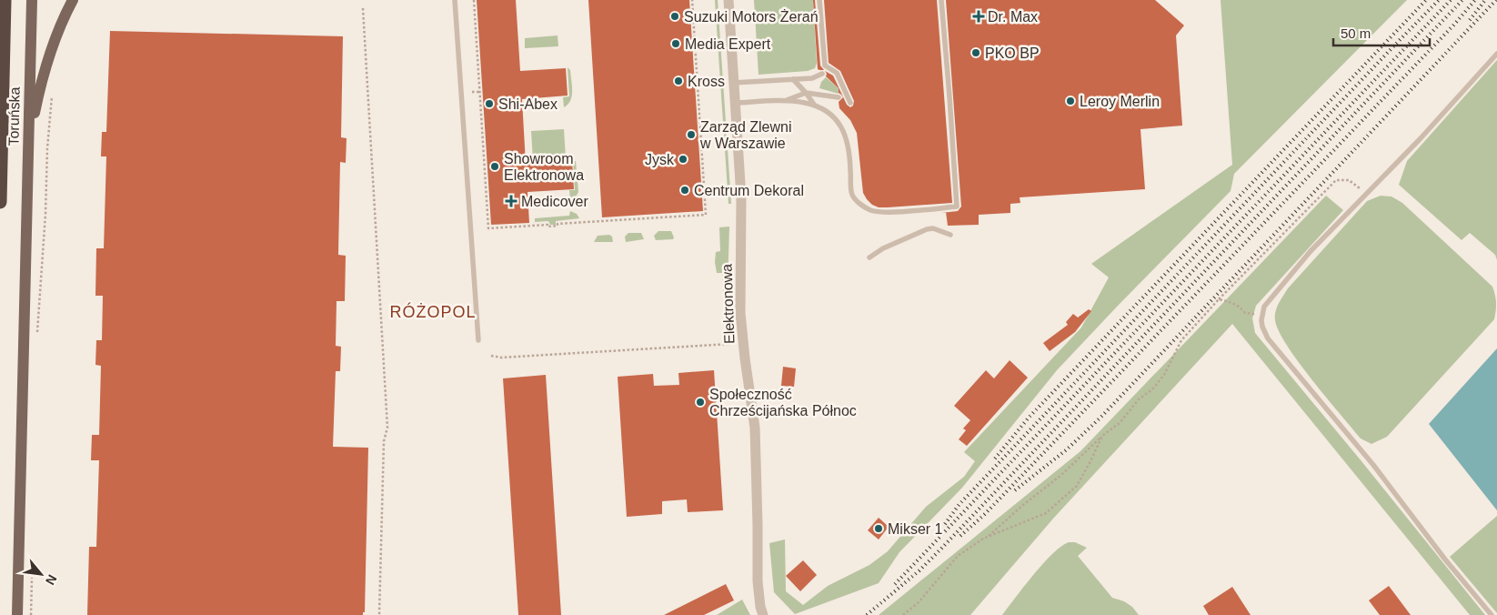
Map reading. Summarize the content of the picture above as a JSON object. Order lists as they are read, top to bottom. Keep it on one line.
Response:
{"streets":{"highway":["Toruńska"],"street":["Elektronowa"]},"districts":["RÓŻOPOL"],"places":{"other":["Suzuki Motors Żerań","Media Expert","PKO BP","Kross","Leroy Merlin","Shi-Abex","Zarząd Zlewni w Warszawie","Jysk","Showroom Elektronowa","Centrum Dekoral","Społeczność Chrześcijańska Północ","Mikser 1"],"health":["Dr. Max","Medicover"]},"scale_bar":"50 m","north":"bottom right"}
